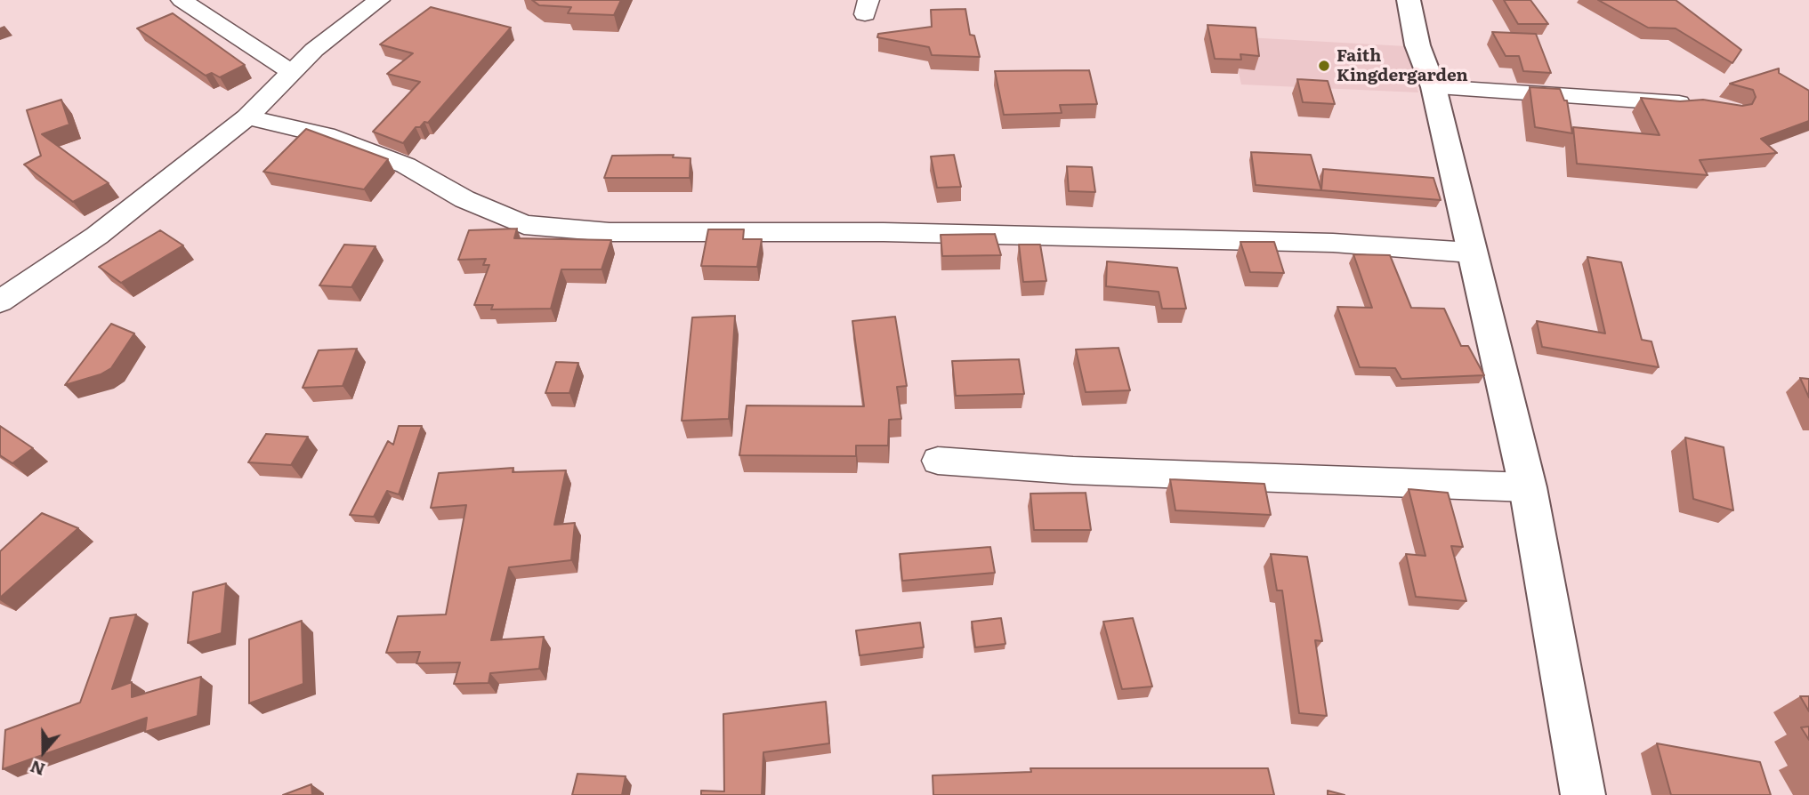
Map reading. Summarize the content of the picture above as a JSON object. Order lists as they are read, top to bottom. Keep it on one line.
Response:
{"places":["Faith Kingdergarden"],"north":"bottom"}
